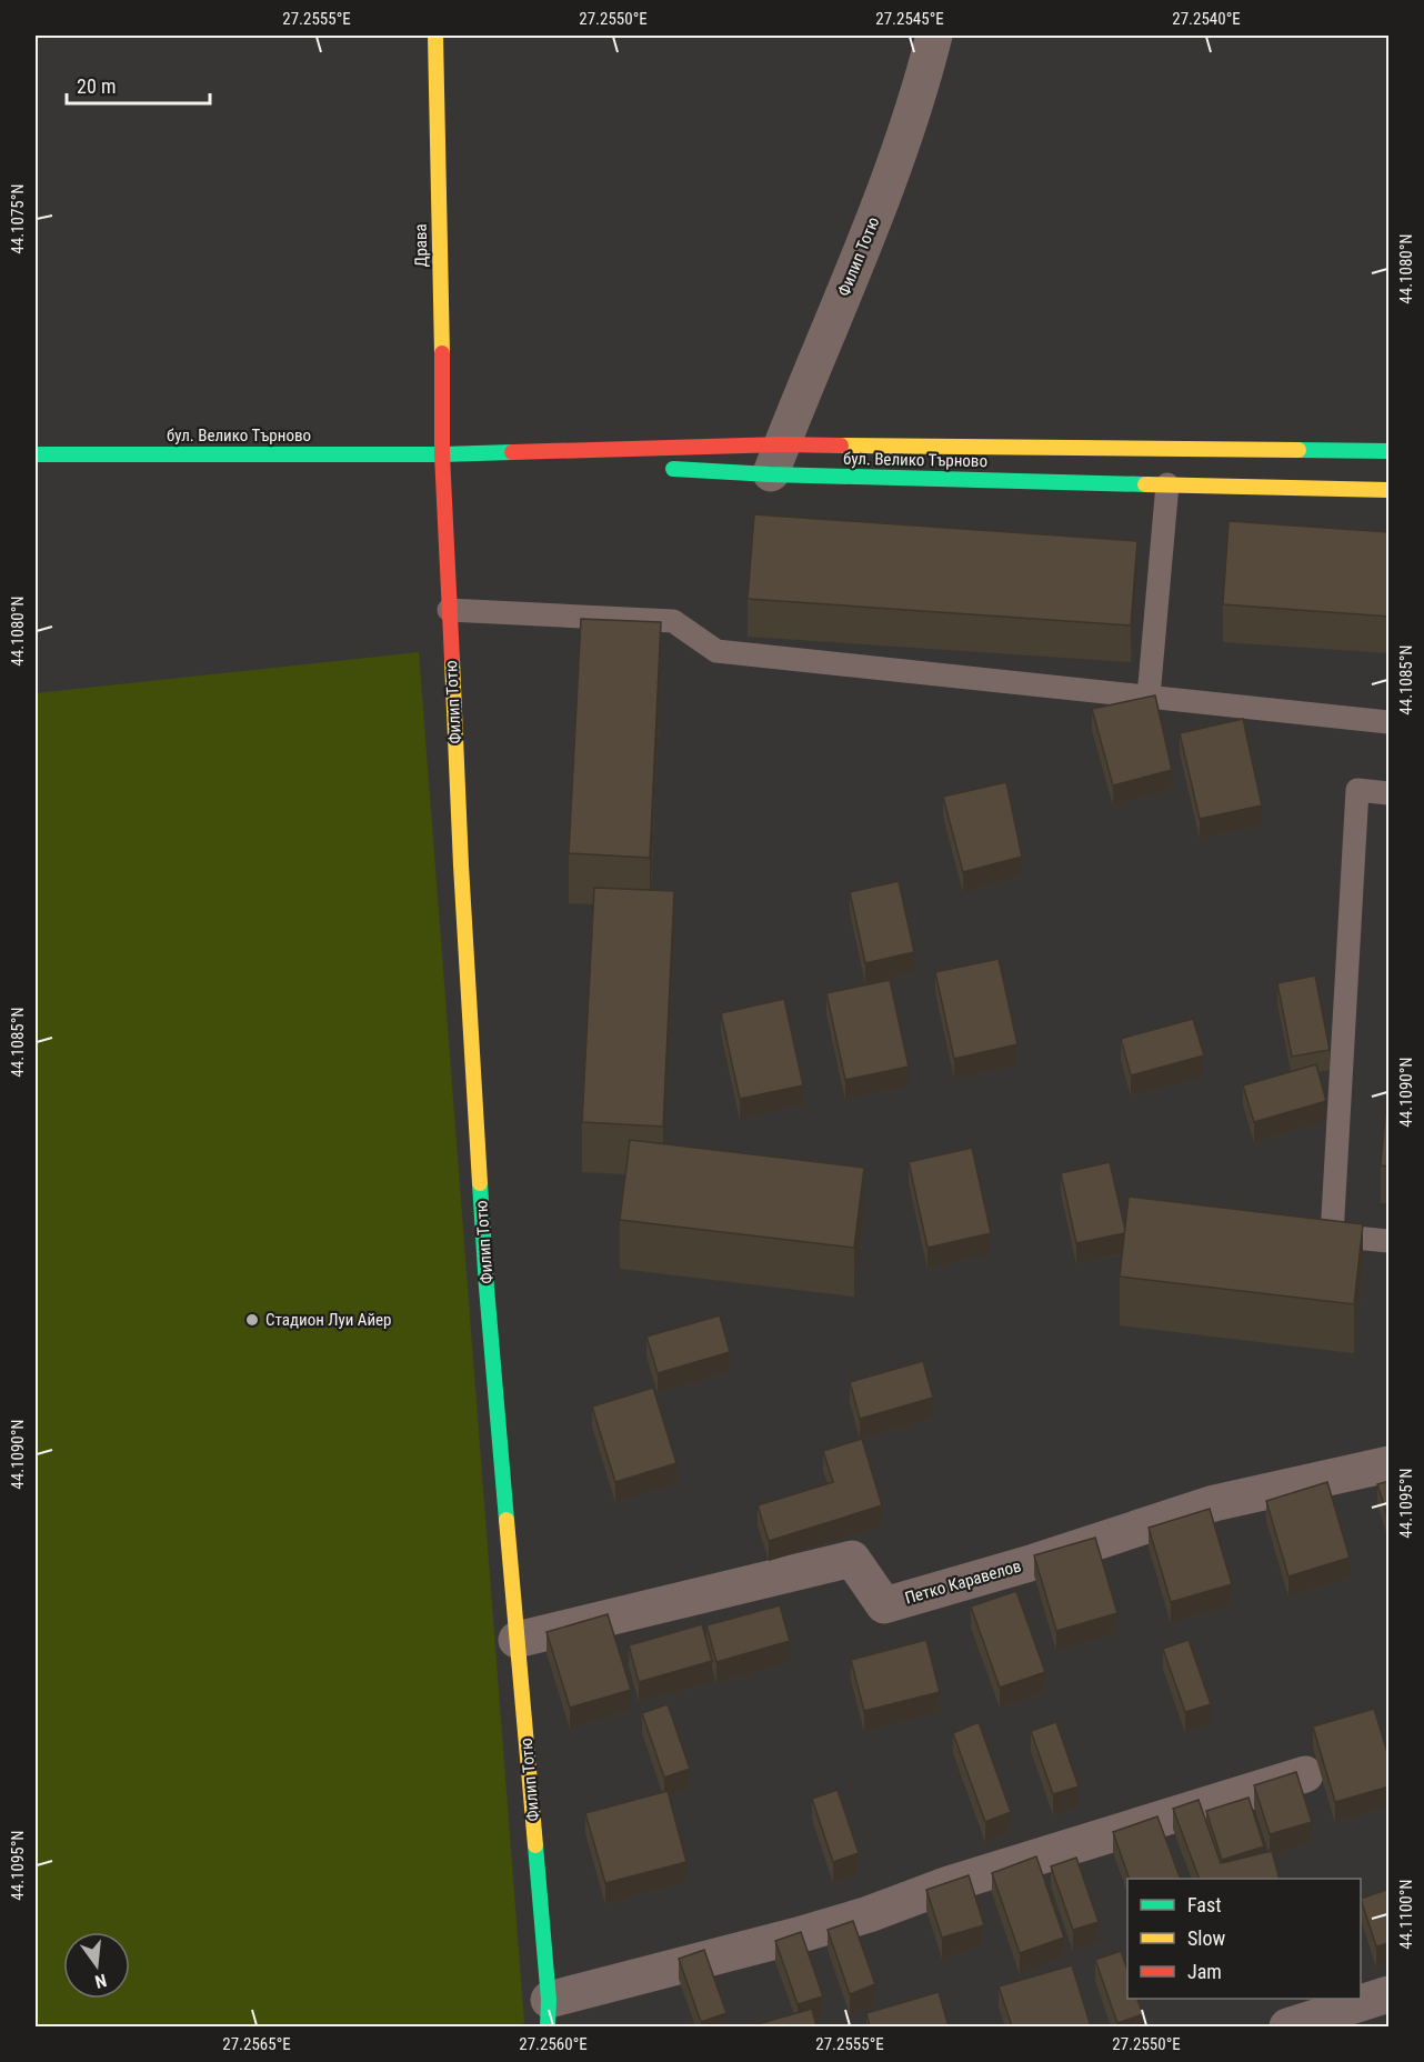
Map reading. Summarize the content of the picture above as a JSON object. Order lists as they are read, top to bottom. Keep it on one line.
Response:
{"streets":{"main road":["Драва","Филип Тотю","бул. Велико Търново"],"street":["Петко Каравелов"]},"crossings":[["Драва","Филип Тотю"],["Драва","бул. Велико Търново"],["Филип Тотю","бул. Велико Търново"],["Филип Тотю","Петко Каравелов"]],"places":["Стадион Луи Айер"],"legend":["Fast","Slow","Jam"],"scale_bar":"20 m","north":"bottom","coordinates":["27.2555°E","27.2550°E","27.2545°E","27.2540°E","44.1075°N","44.1080°N","44.1085°N","44.1090°N","44.1095°N","44.1100°N","27.2565°E","27.2560°E"]}
